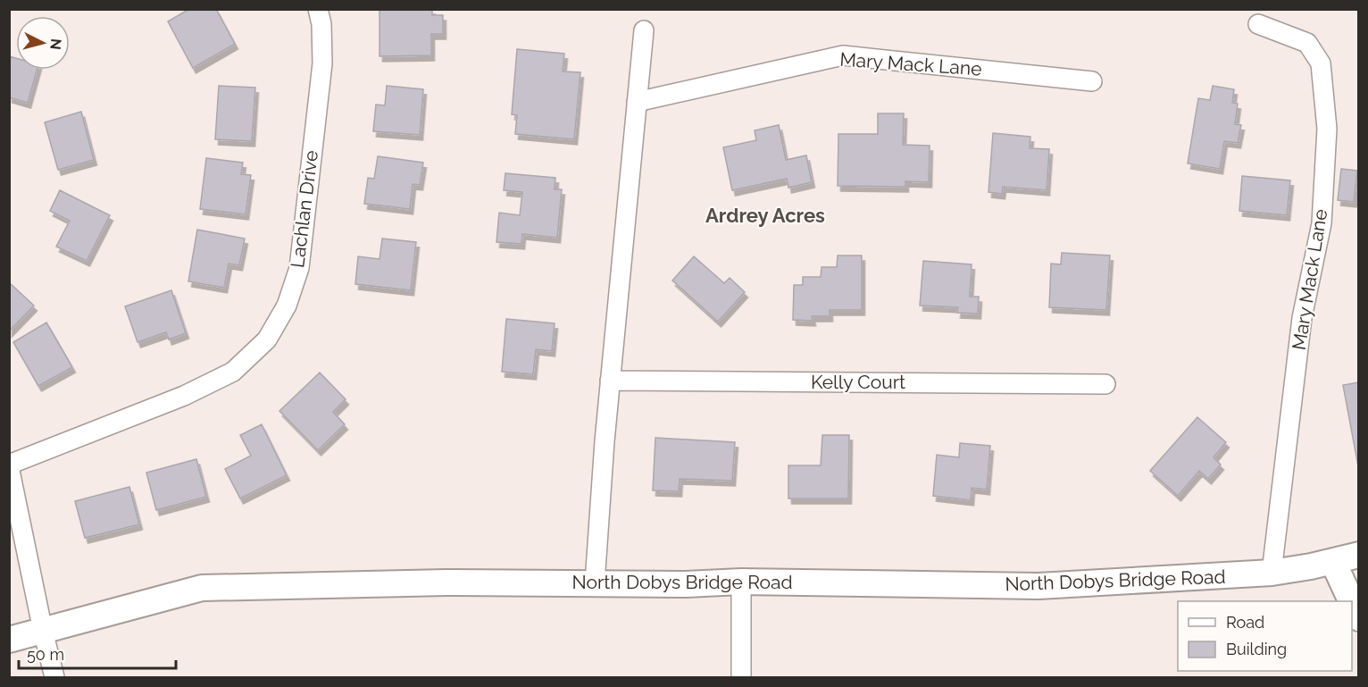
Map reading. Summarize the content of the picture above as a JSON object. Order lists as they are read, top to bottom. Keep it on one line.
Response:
{"streets":{"street":["Mary Mack Lane","Lachlan Drive","Kelly Court","North Dobys Bridge Road"]},"crossings":[["Mary Mack Lane","North Dobys Bridge Road"]],"districts":["Ardrey Acres"],"legend":["Road","Building"],"scale_bar":"50 m","north":"right"}
